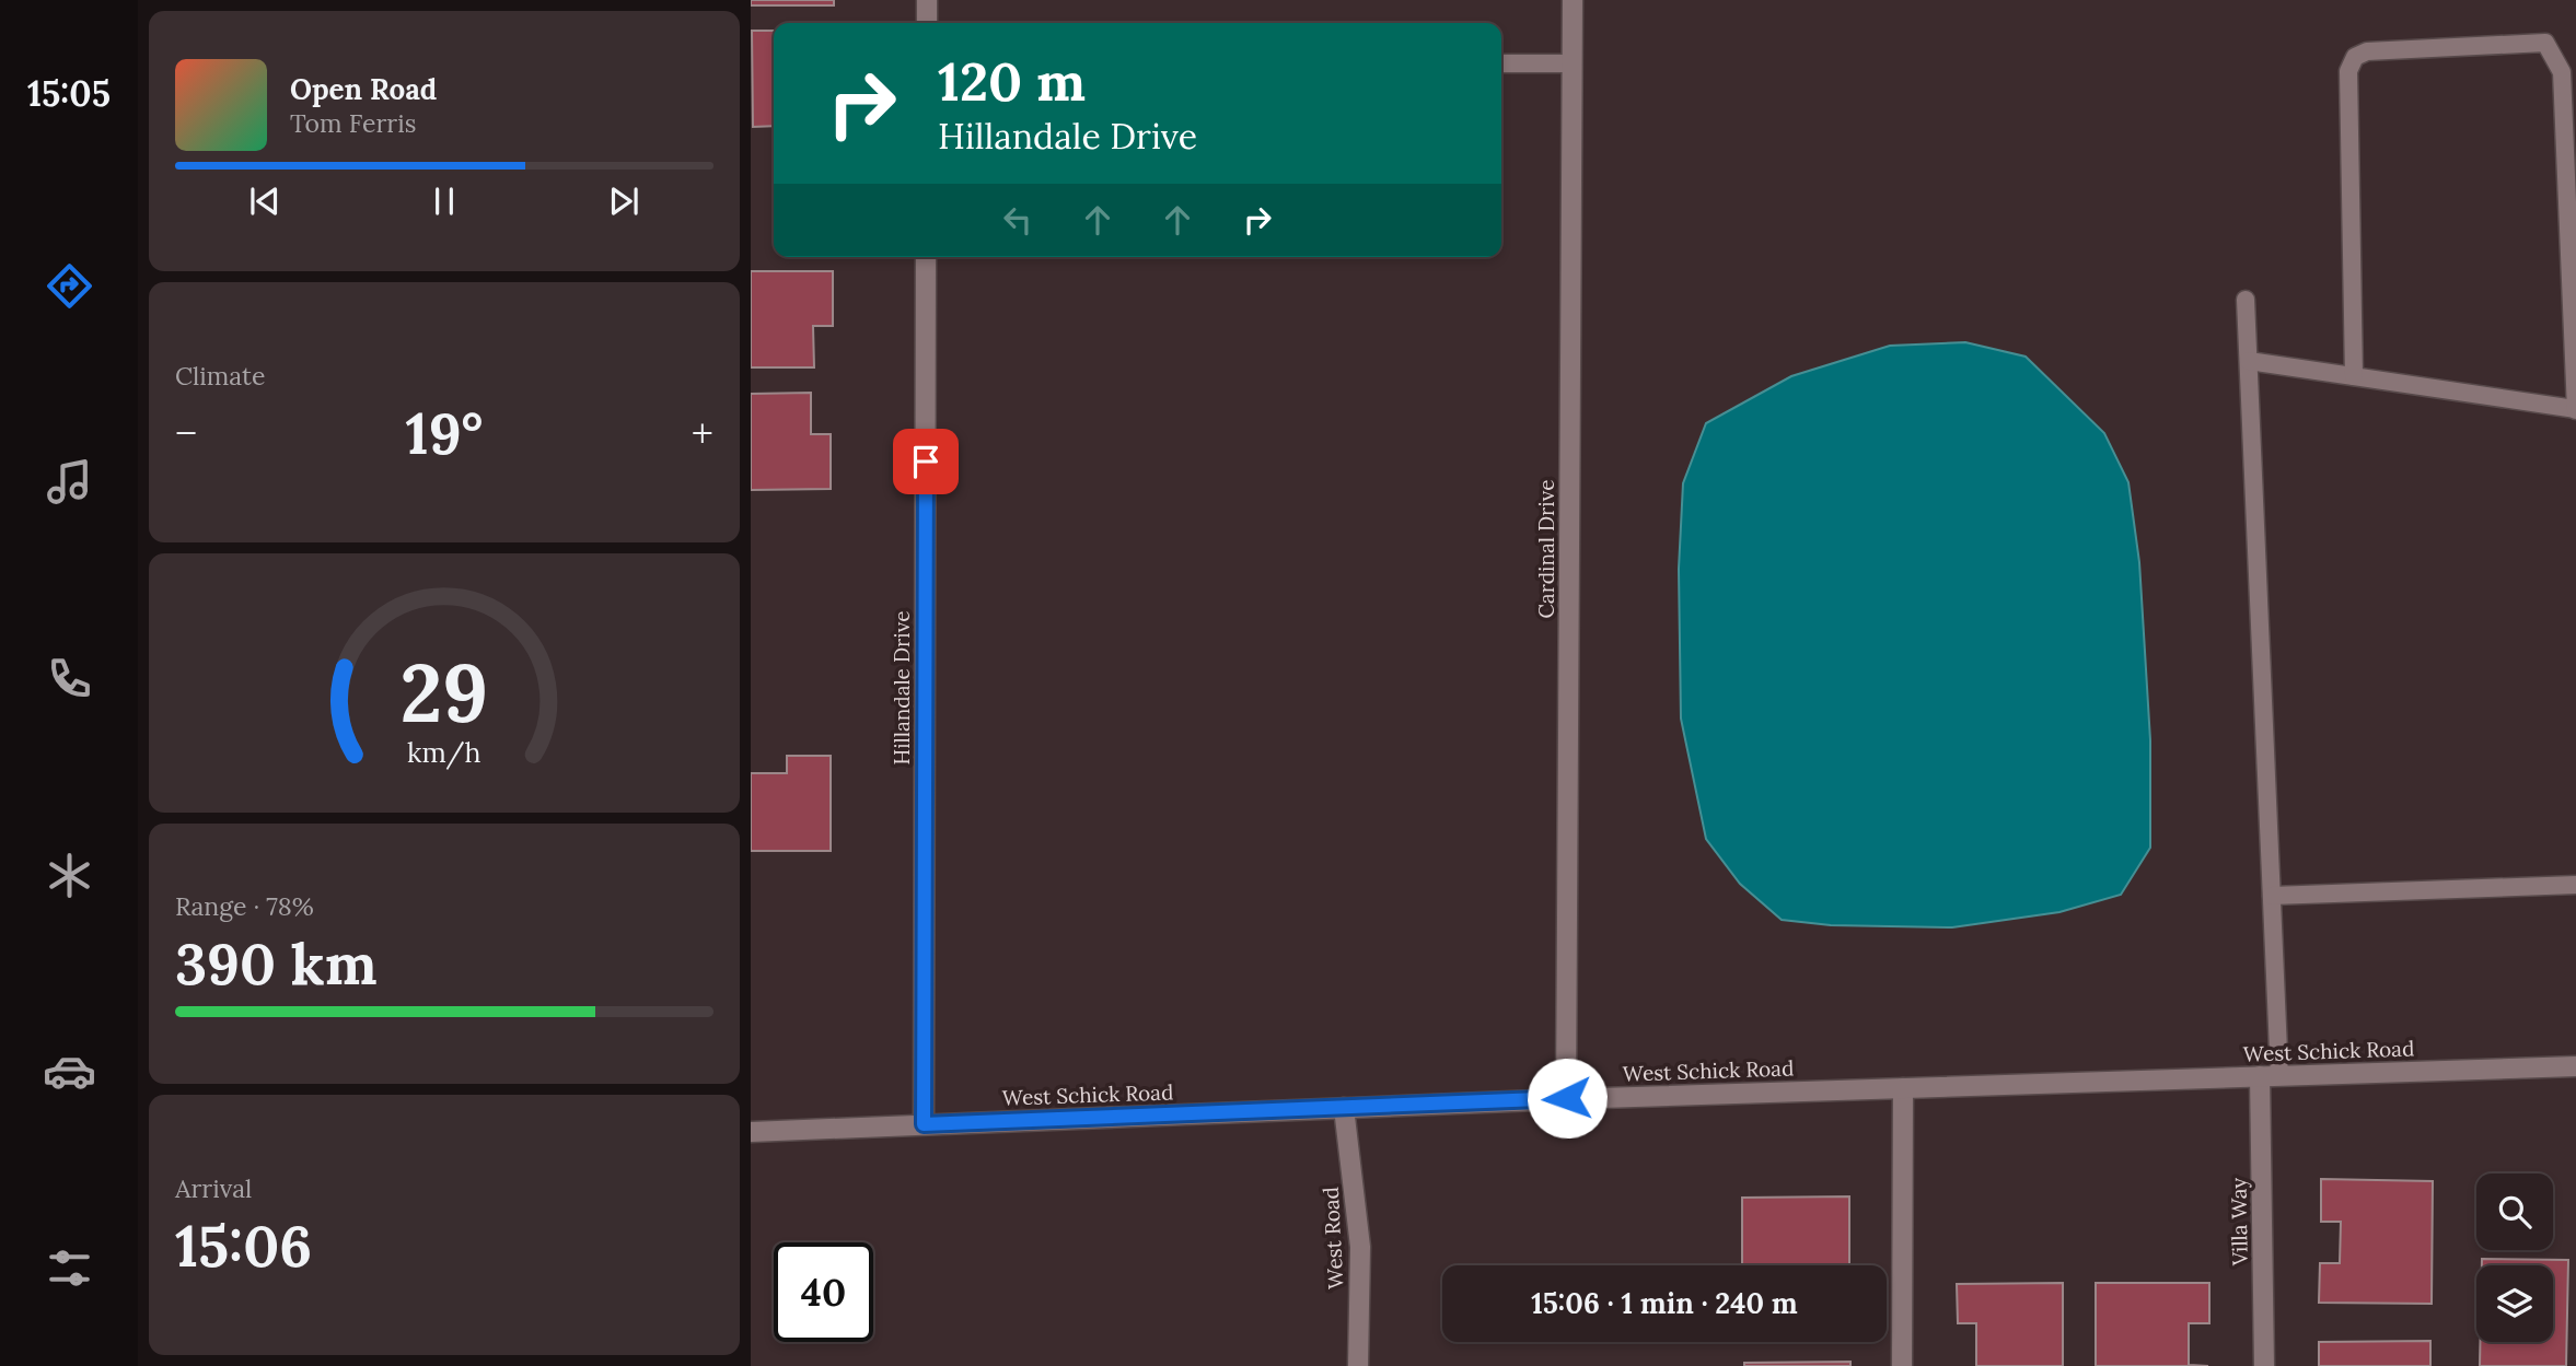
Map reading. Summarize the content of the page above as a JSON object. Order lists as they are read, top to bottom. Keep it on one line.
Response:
{"streets":{"street":["Cardinal Drive","Hillandale Drive","West Schick Road","Villa Way","West Road"]},"crossings":[["Cardinal Drive","West Schick Road"],["Hillandale Drive","West Schick Road"],["West Schick Road","Villa Way"],["West Schick Road","West Road"]],"page":{"tabs":"15:05","turn":["120 m","Hillandale Drive"],"song":["Open Road","Tom Ferris"],"tile":["Climate",["Range · 78%","390 km"],["Arrival","15:06"]],"heat":["−","19°","+"],"limit":"40","trip":"15:06 · 1 min · 240 m","gauge":["29","km/h"]}}
